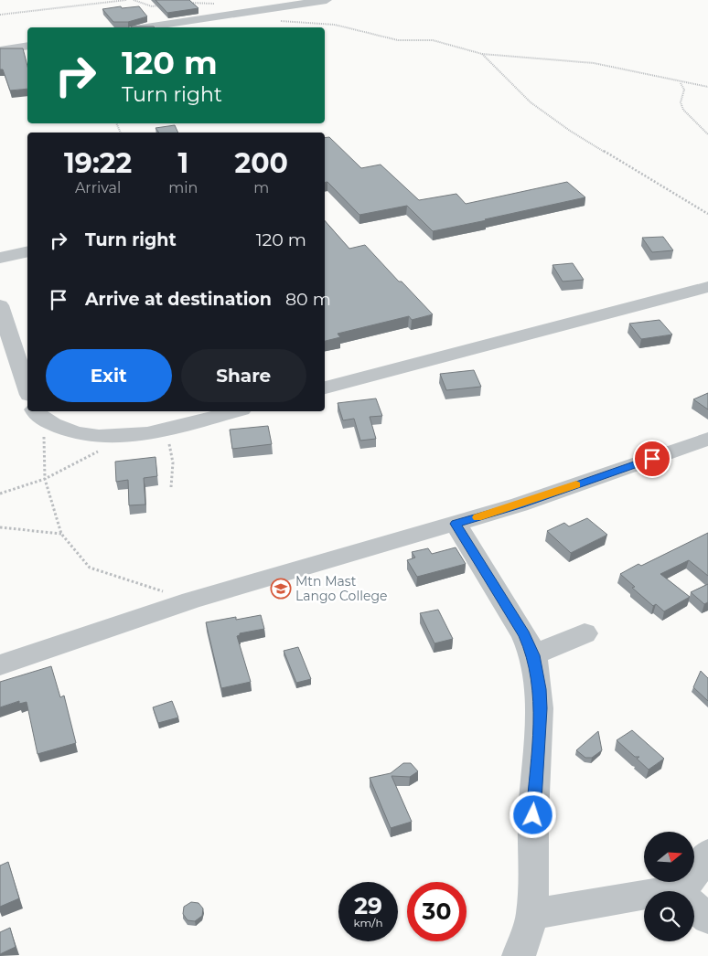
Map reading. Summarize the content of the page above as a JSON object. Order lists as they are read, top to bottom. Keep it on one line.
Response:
{"places":{"school or university":["Mtn Mast Lango College"]},"north":"right","page":{"turn":["120 m","Turn right"],"eta":["19:22","Arrival","1","min","200","m"],"list":[{"name":"Turn right","value":"120 m"},{"name":"Arrive at destination","value":"80 m"}],"buttons":["Exit","Share"],"speed":"29 km/h","limit":"30"}}
